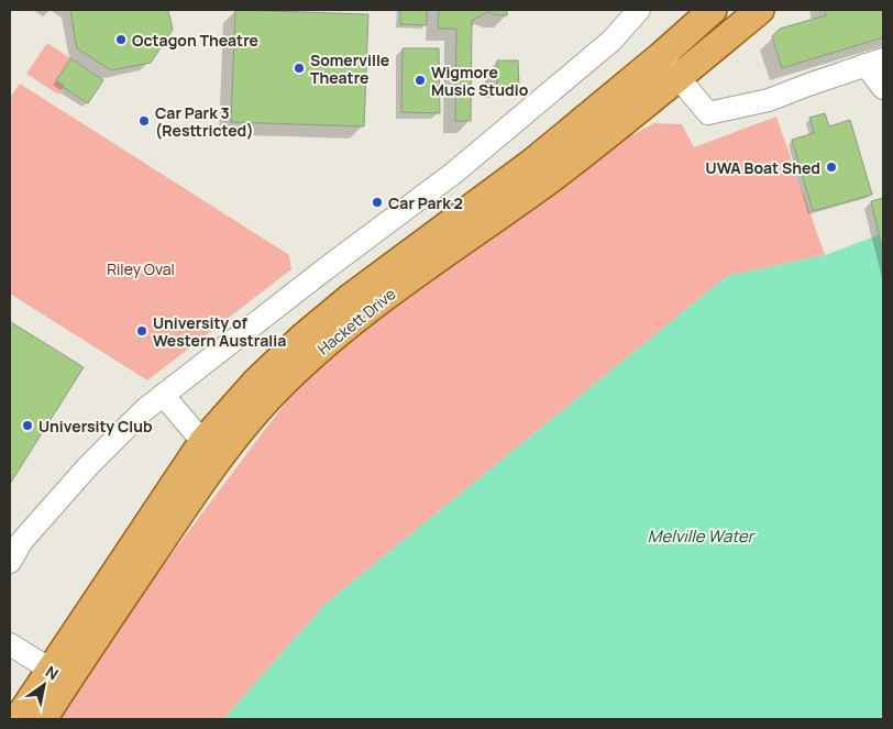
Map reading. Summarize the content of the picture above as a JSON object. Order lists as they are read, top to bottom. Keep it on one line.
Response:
{"streets":{"main road":["Hackett Drive"]},"water":["Melville Water"],"parks":["Riley Oval"],"places":["Octagon Theatre","Somerville Theatre","Wigmore Music Studio","Car Park 3 (Resttricted)","UWA Boat Shed","Car Park 2","University of Western Australia","University Club"],"north":"top right"}
